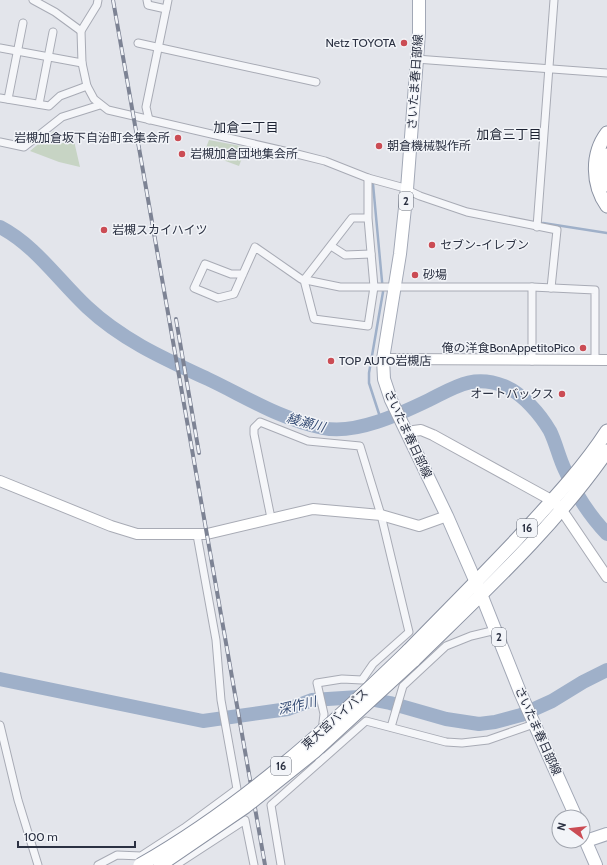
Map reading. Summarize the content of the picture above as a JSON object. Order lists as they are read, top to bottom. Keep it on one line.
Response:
{"streets":{"highway":["16","東大宮バイパス"],"main road":["さいたま春日部線","2"]},"crossings":[["さいたま春日部線","16"],["さいたま春日部線","東大宮バイパス"],["16","東大宮バイパス"]],"districts":["加倉二丁目","加倉三丁目"],"water":["綾瀬川","深作川"],"places":["Netz TOYOTA","岩槻加倉坂下自治町会集会所","朝倉機械製作所","岩槻加倉団地集会所","岩槻スカイハイツ","セブン-イレブン","砂場","俺の洋食BonAppetitoPico","TOP AUTO岩槻店","オートバックス"],"scale_bar":"100 m","north":"left"}
